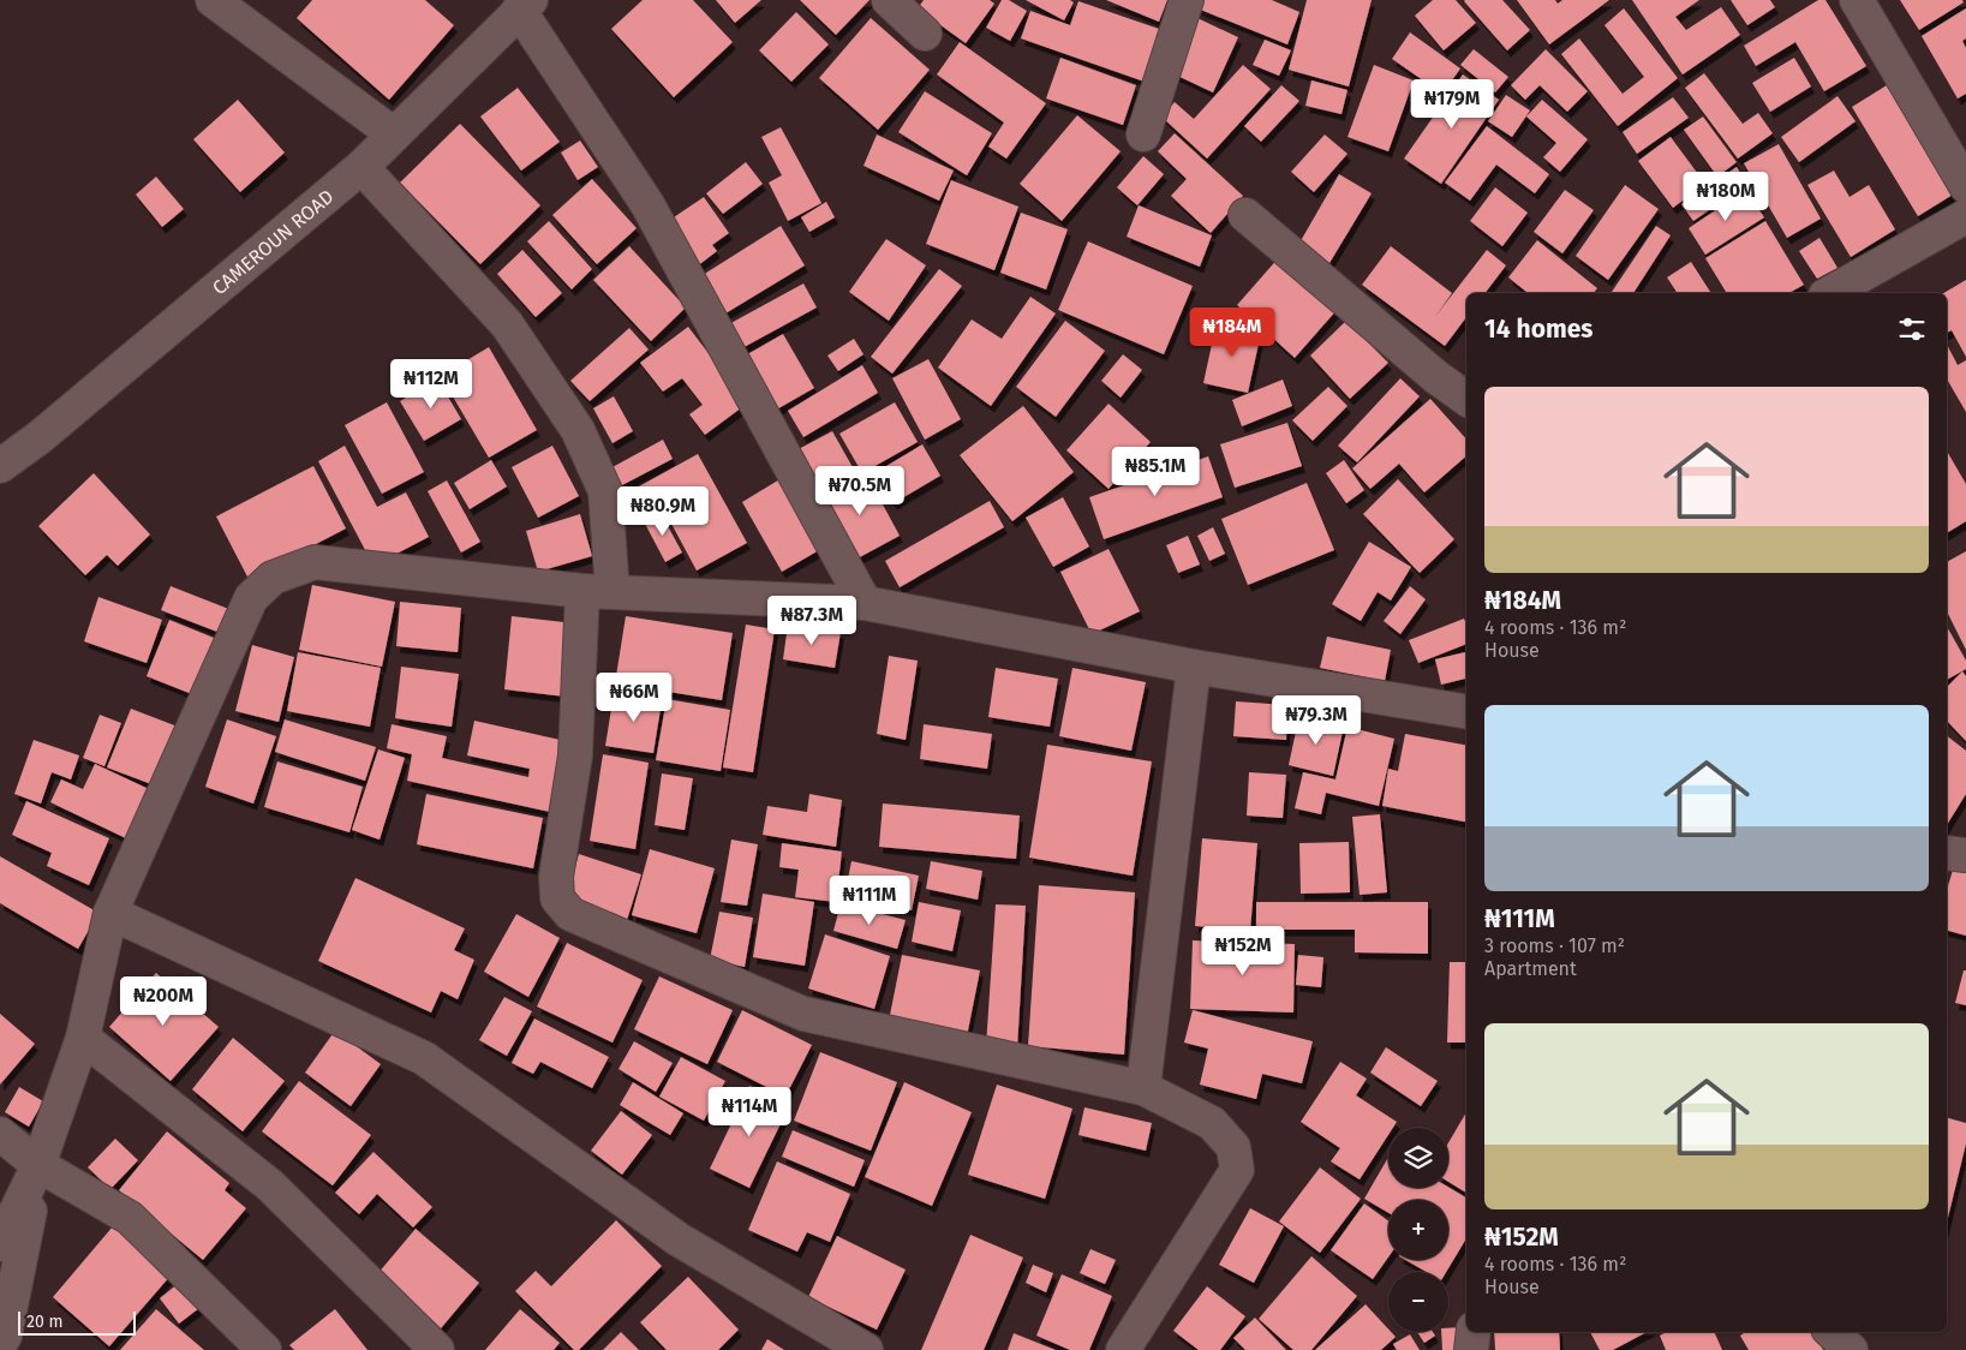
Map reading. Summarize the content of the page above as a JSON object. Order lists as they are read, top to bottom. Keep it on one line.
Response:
{"streets":{"street":["CAMEROUN ROAD"]},"scale_bar":"20 m","page":{"price":["₦179M","₦180M","₦184M","₦112M","₦85.1M","₦70.5M","₦80.9M","₦87.3M","₦66M","₦79.3M","₦111M","₦152M","₦200M","₦114M"],"heading":"14 homes","list":[{"name":"₦184M","note":"4 rooms · 136 m² · House"},{"name":"₦111M","note":"3 rooms · 107 m² · Apartment"},{"name":"₦152M","note":"4 rooms · 136 m² · House"}],"map_buttons":["+","−"],"scale":"20 m"}}
